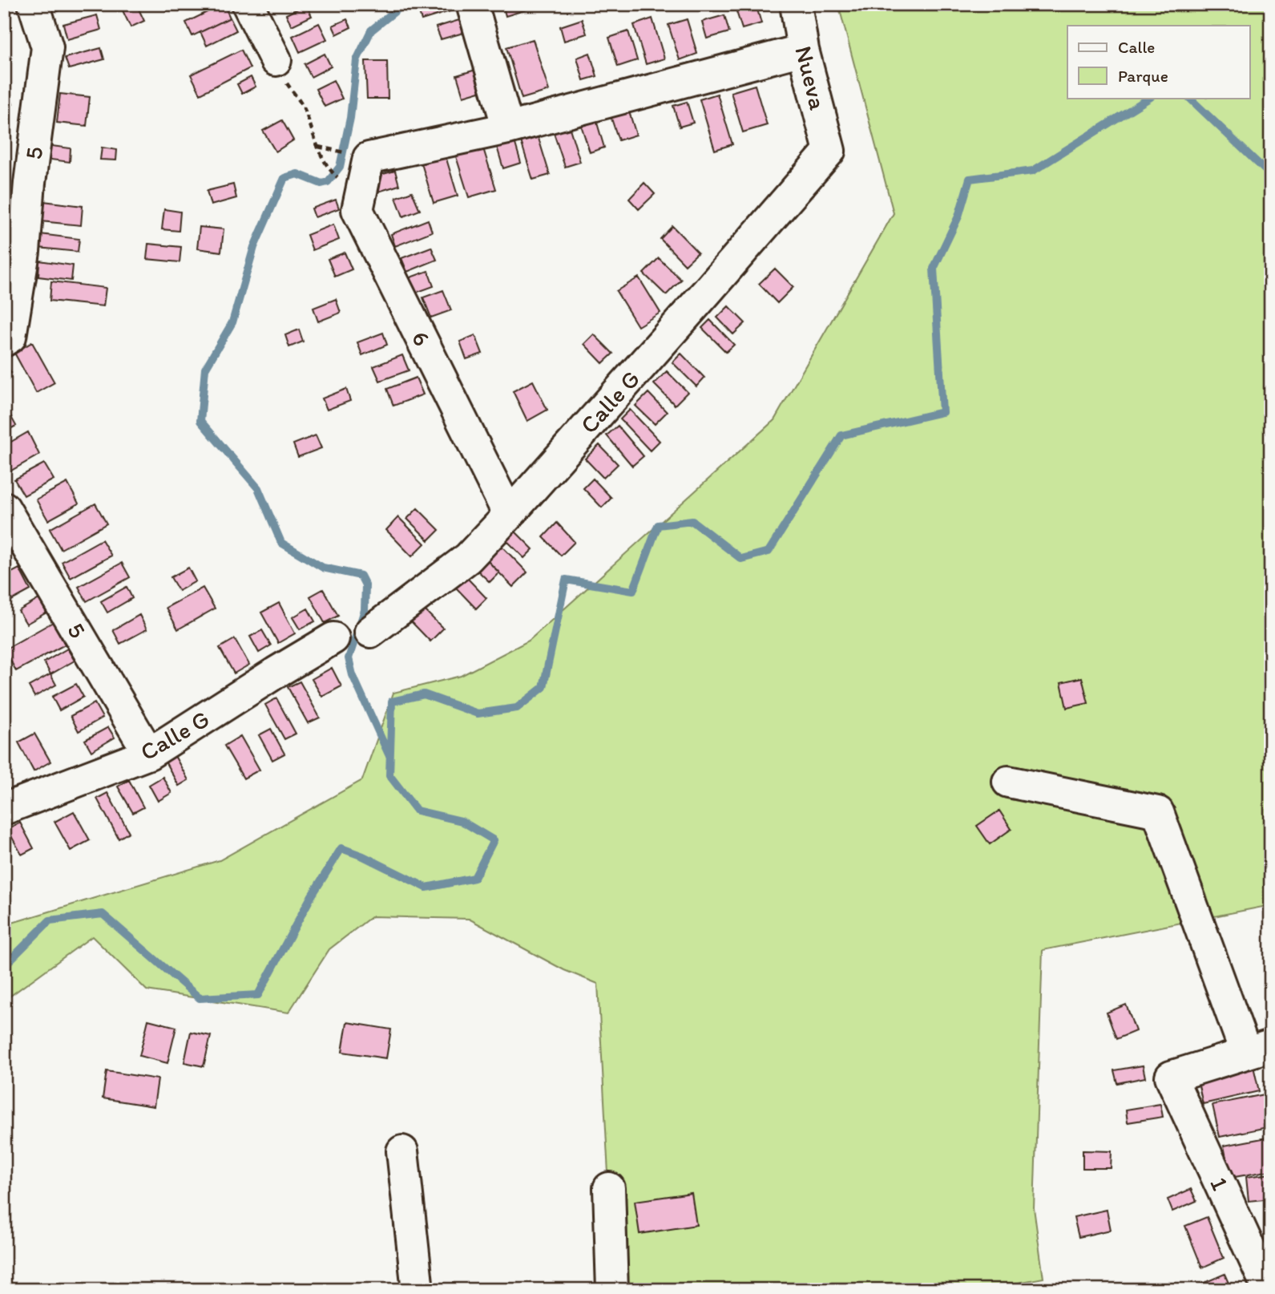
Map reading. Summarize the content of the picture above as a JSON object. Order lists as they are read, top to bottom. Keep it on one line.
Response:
{"streets":{"street":["Nueva","5","6","Calle G","1"]},"crossings":[["Nueva","Calle G"],["5","Calle G"],["6","Calle G"]],"legend":["Calle","Parque"]}
